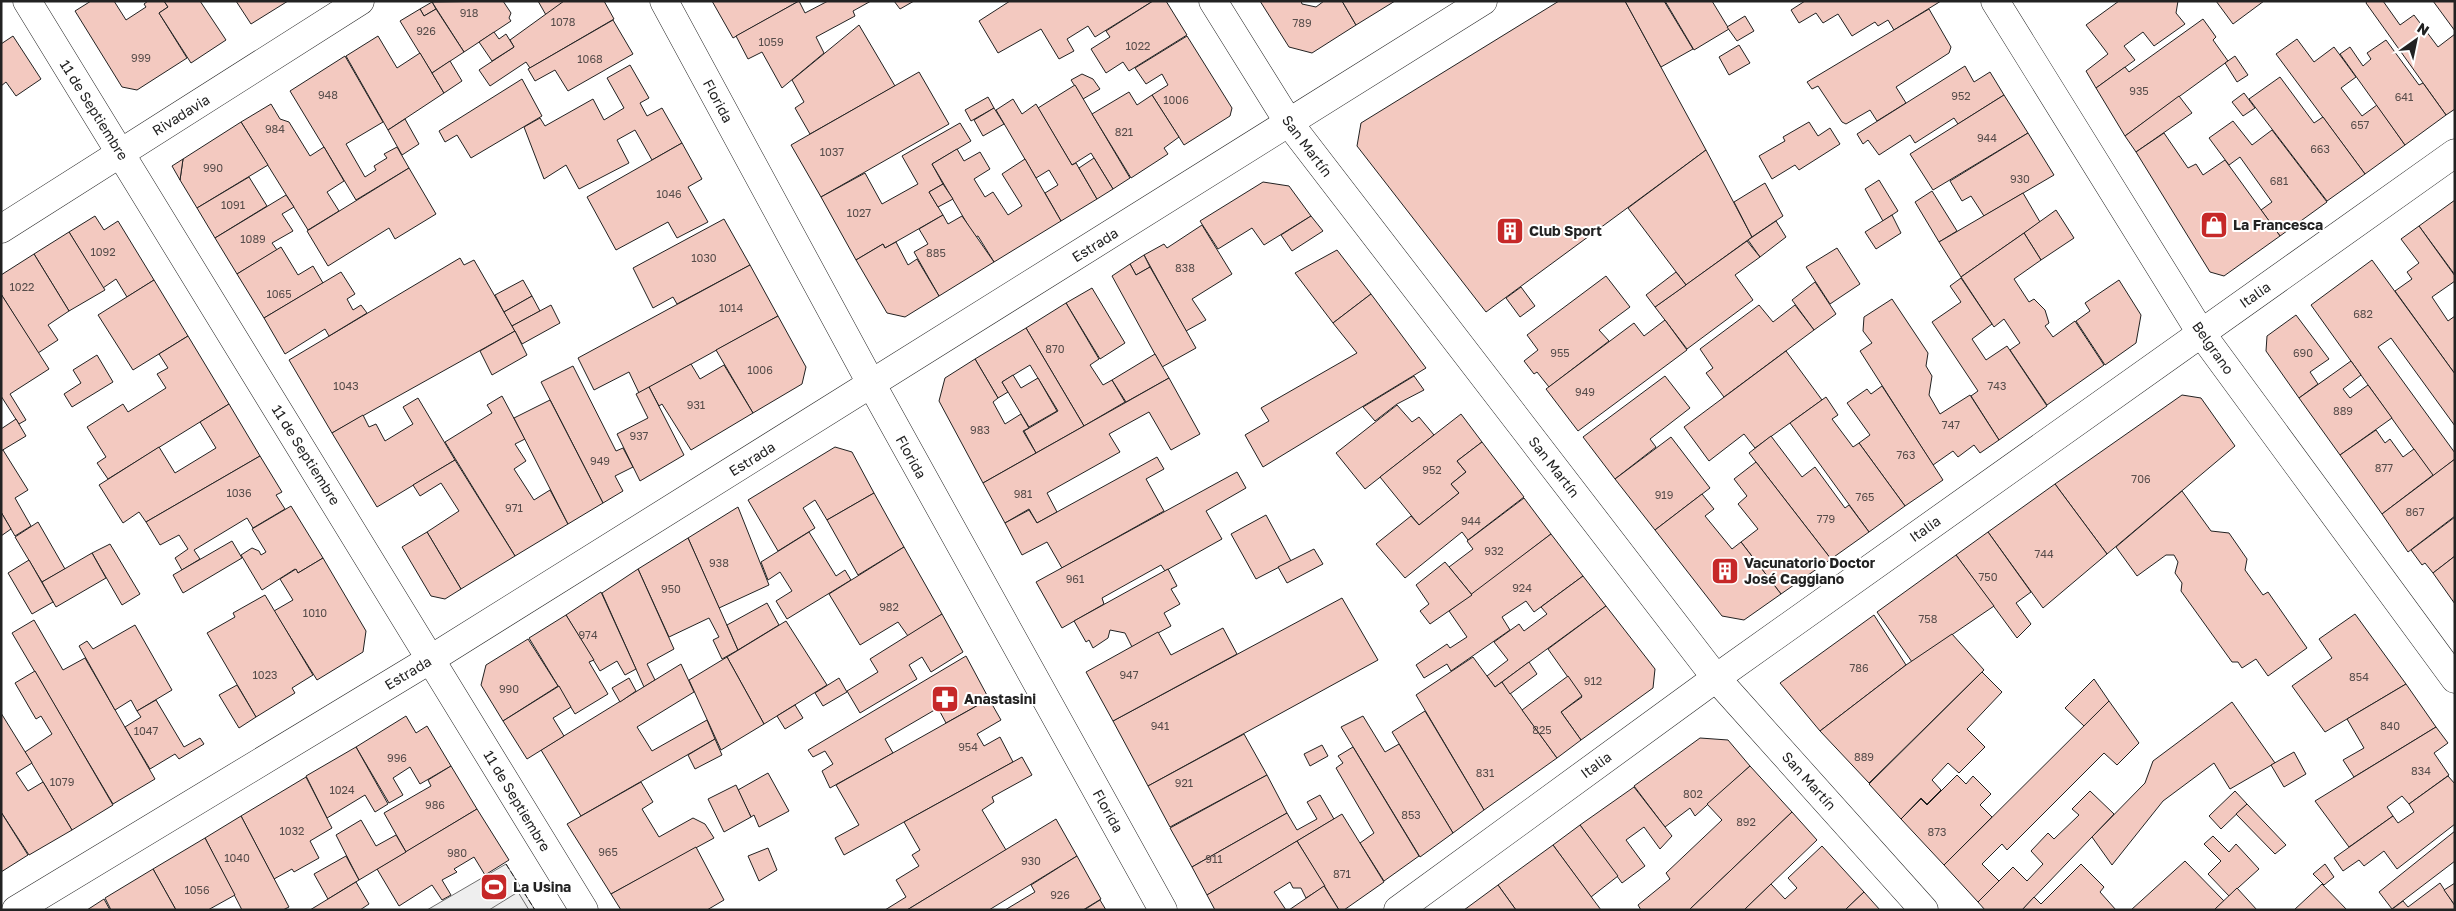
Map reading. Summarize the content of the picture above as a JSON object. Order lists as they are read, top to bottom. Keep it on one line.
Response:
{"streets":{"street":["Florida","11 de Septiembre","Rivadavia","San Martín","Estrada","Italia","Belgrano"]},"crossings":[["Florida","Estrada"],["11 de Septiembre","Rivadavia"],["11 de Septiembre","Estrada"],["San Martín","Estrada"],["San Martín","Italia"],["Italia","Belgrano"]],"places":{"shop":["La Francesca"],"building":["Club Sport","Vacunatorio Doctor José Caggiano"],"pharmacy":["Anastasini"],"sports":["La Usina"]},"house_numbers":["918","1078","789","926","1059","1022","999","1068","935","948","952","641","1006","657","984","821","944","663","1037","990","930","681","1046","1091","1027","1089","1092","885","1030","838","1022","1065","1014","682","870","955","690","1006","1043","743","949","931","889","747","983","937","763","949","877","952","706","1036","981","919","765","971","867","779","944","932","744","938","750","961","924","950","982","1010","758","974","786","1023","947","854","912","990","941","840","825","1047","954","889","996","834","831","1079","921","1024","802","986","853","892","1032","873","965","980","1040","911","930","871","1056","926"],"north":"top right"}
